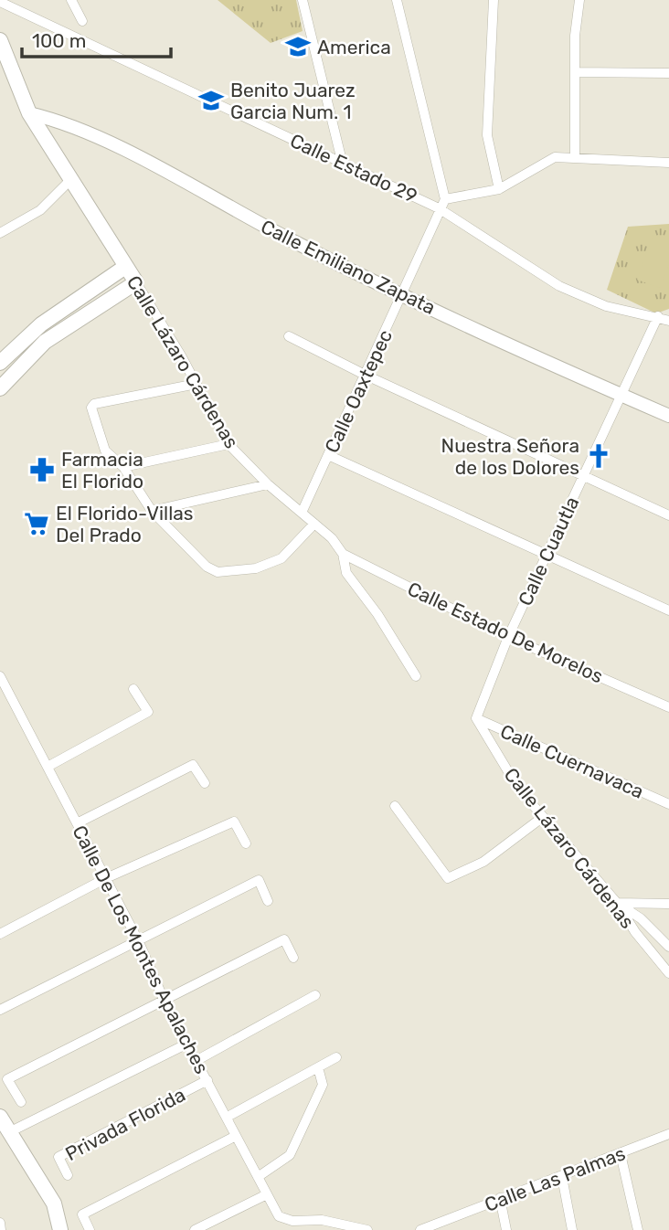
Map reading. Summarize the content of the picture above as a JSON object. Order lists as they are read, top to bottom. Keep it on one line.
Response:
{"streets":{"main road":["Calle Lázaro Cárdenas"],"street":["Calle Estado 29","Calle Emiliano Zapata","Calle Oaxtepec","Calle Cuautla","Calle Estado De Morelos","Calle Cuernavaca","Calle De Los Montes Apalaches","Privada Florida","Calle Las Palmas"]},"crossings":[["Calle Estado 29","Calle Oaxtepec"],["Calle Estado 29","Calle Cuautla"],["Calle Emiliano Zapata","Calle Lázaro Cárdenas"],["Calle Emiliano Zapata","Calle Oaxtepec"],["Calle Emiliano Zapata","Calle Cuautla"],["Calle Lázaro Cárdenas","Calle Oaxtepec"],["Calle Lázaro Cárdenas","Calle Cuautla"],["Calle Lázaro Cárdenas","Calle Estado De Morelos"],["Calle Lázaro Cárdenas","Calle Cuernavaca"],["Calle Cuautla","Calle Estado De Morelos"],["Calle Cuautla","Calle Cuernavaca"],["Calle De Los Montes Apalaches","Privada Florida"]],"places":{"school or university":["America","Benito Juarez Garcia Num. 1"],"church":["Nuestra Señora de los Dolores"],"pharmacy":["Farmacia El Florido"],"supermarket":["El Florido-Villas Del Prado"]},"scale_bar":"100 m"}
